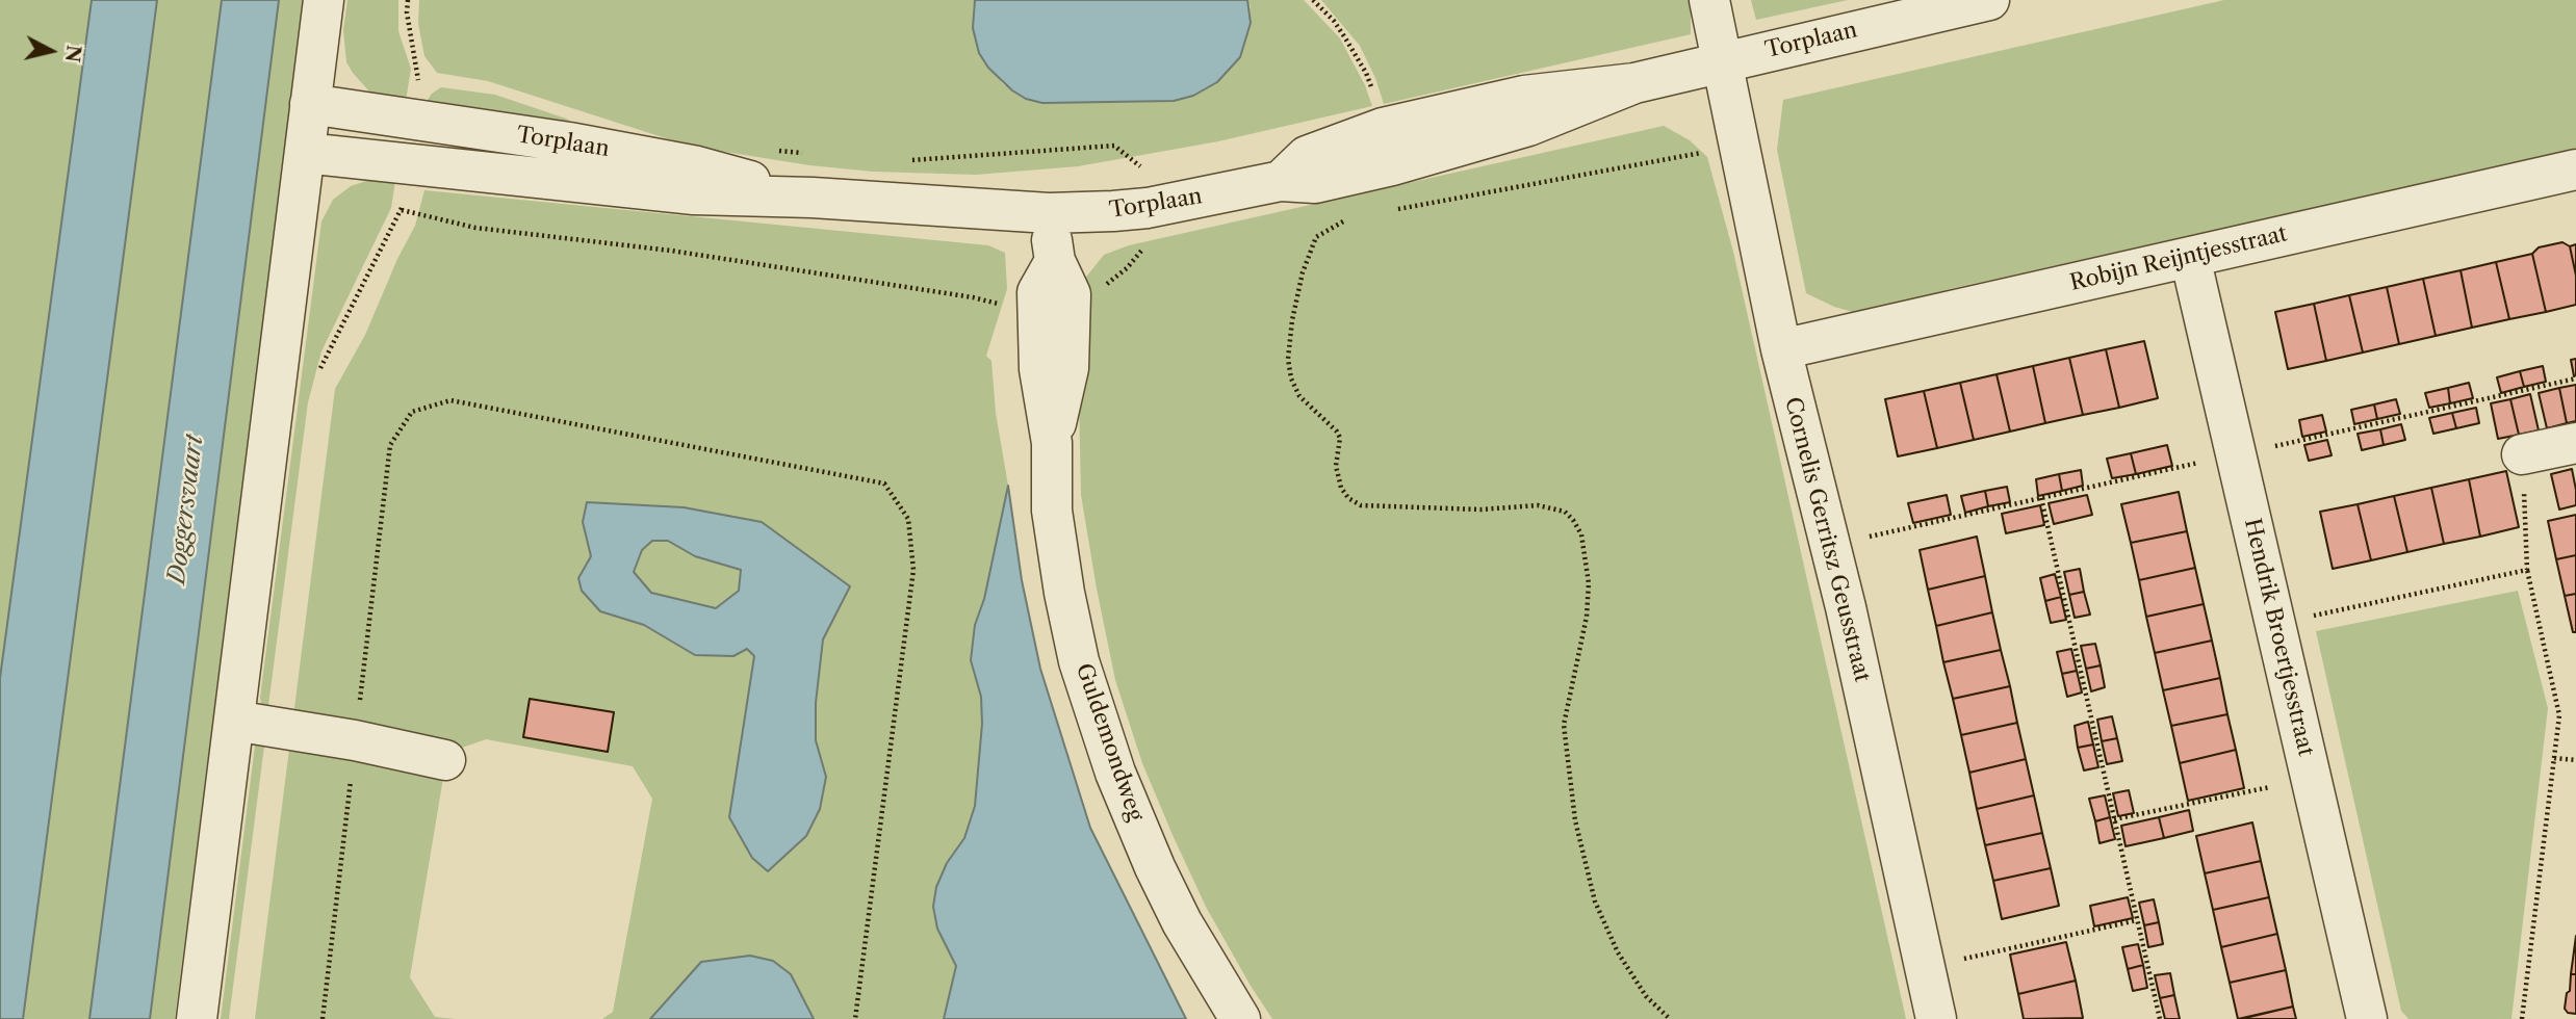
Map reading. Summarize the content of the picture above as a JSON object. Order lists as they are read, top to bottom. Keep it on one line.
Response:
{"streets":{"street":["Torplaan","Robijn Reijntjesstraat","Cornelis Gerritsz Geusstraat","Hendrik Broertjesstraat","Guldemondweg"]},"crossings":[["Torplaan","Cornelis Gerritsz Geusstraat"],["Torplaan","Guldemondweg"],["Robijn Reijntjesstraat","Cornelis Gerritsz Geusstraat"],["Robijn Reijntjesstraat","Hendrik Broertjesstraat"]],"water":["Doggersvaart"],"north":"right"}
